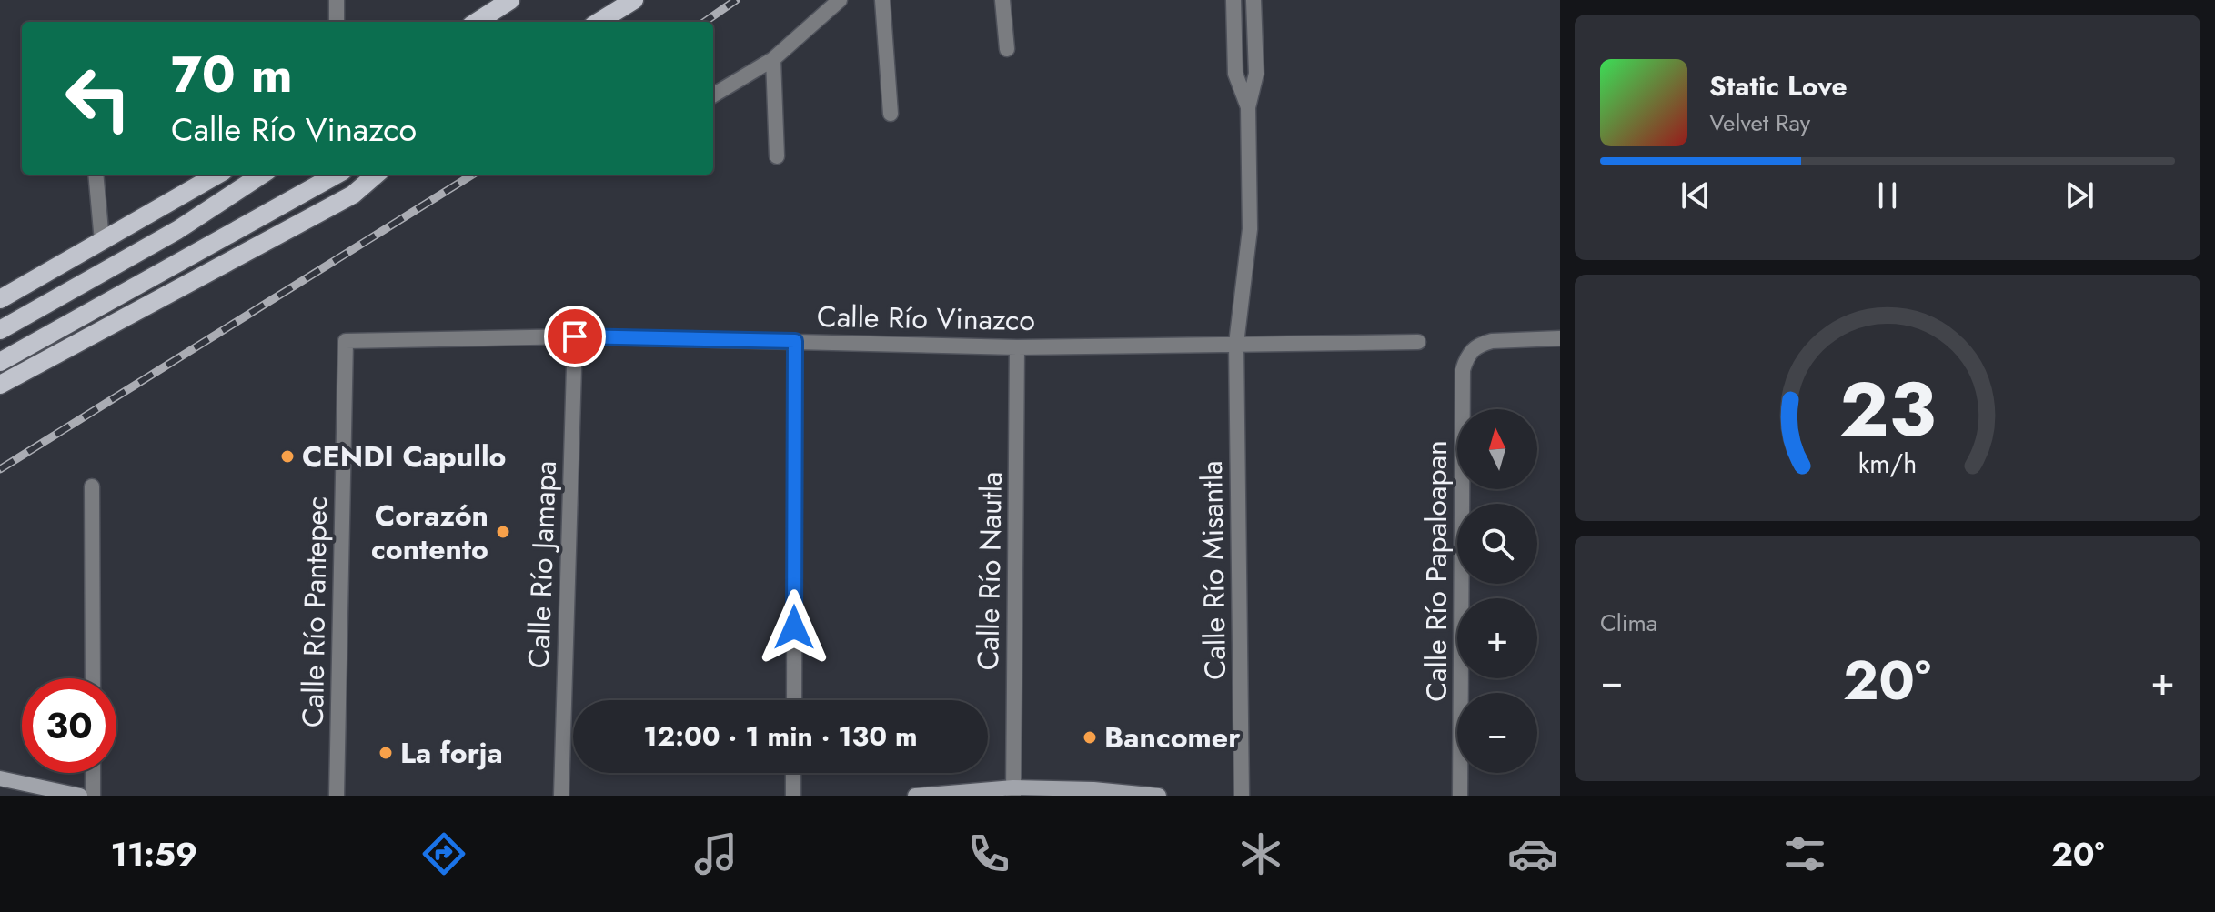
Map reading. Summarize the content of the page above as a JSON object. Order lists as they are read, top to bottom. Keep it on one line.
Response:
{"streets":{"street":["Calle Río Vinazco","Calle Río Jamapa","Calle Río Misantla","Calle Río Nautla","Calle Río Papaloapan","Calle Río Pantepec"]},"crossings":[["Calle Río Vinazco","Calle Río Jamapa"],["Calle Río Vinazco","Calle Río Misantla"],["Calle Río Vinazco","Calle Río Nautla"],["Calle Río Vinazco","Calle Río Pantepec"]],"places":["CENDI Capullo","Corazón contento","Bancomer","La forja"],"north":"top","page":{"turn":["70 m","Calle Río Vinazco"],"song":["Static Love","Velvet Ray"],"map_buttons":["+","−"],"tile":"Clima","heat":["−","20°","+"],"limit":"30","trip":"12:00 · 1 min · 130 m","tabs":["11:59","20°"],"gauge":["23","km/h"]}}
